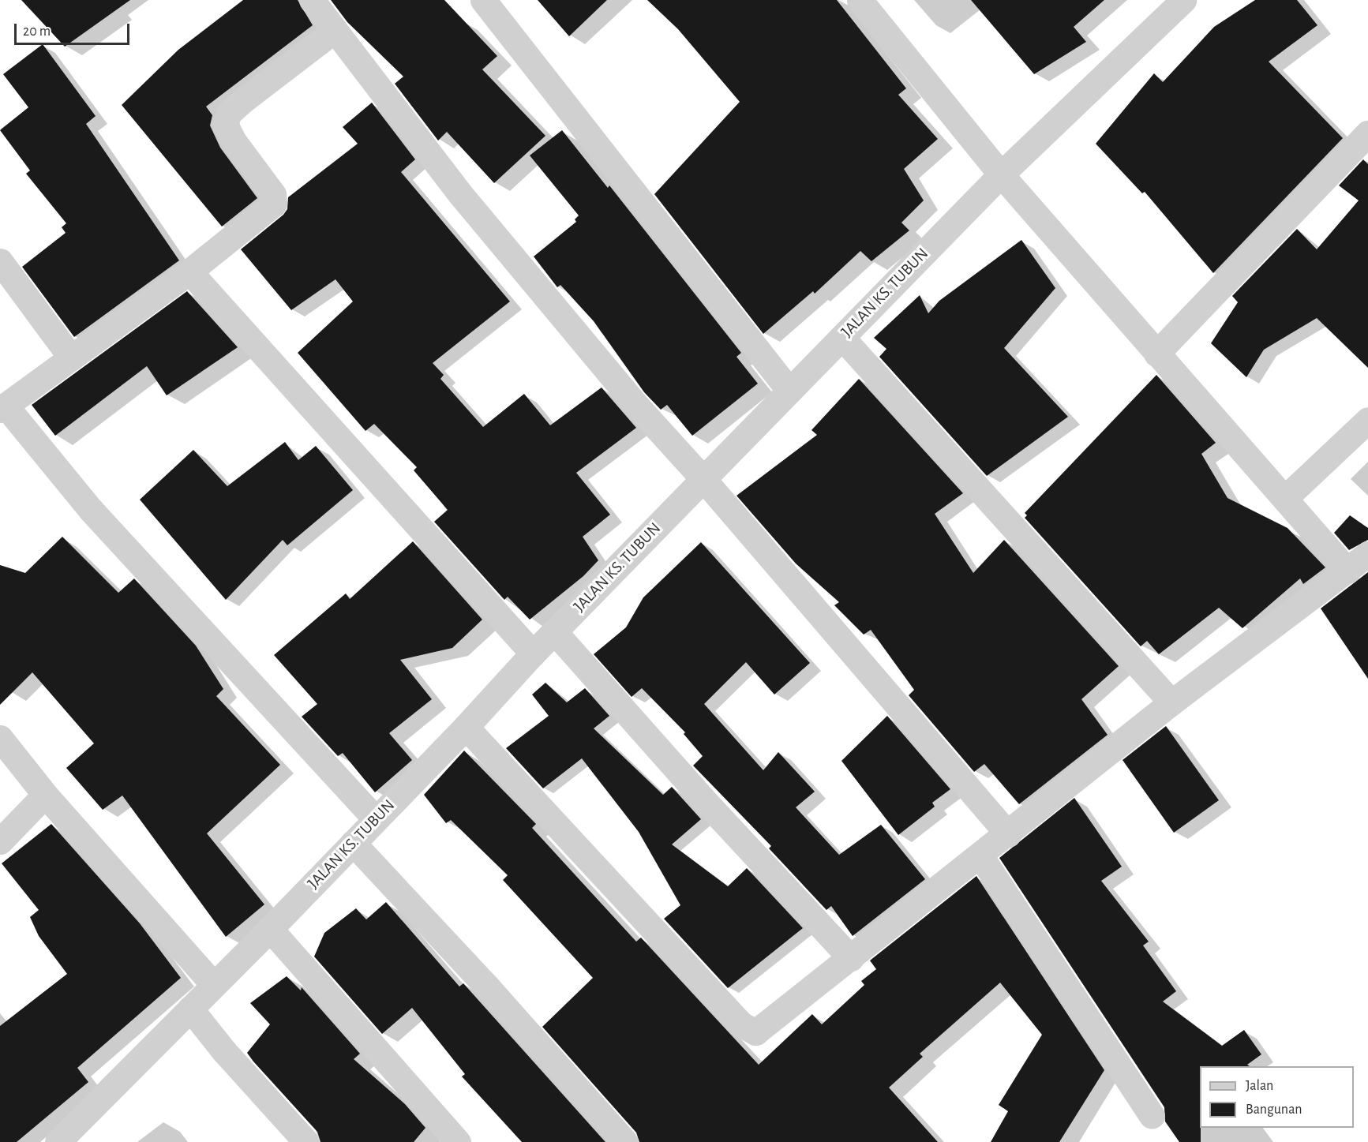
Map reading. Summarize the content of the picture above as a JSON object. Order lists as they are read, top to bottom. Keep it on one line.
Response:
{"streets":{"street":["JALAN KS. TUBUN"]},"legend":["Jalan","Bangunan"],"scale_bar":"20 m"}
